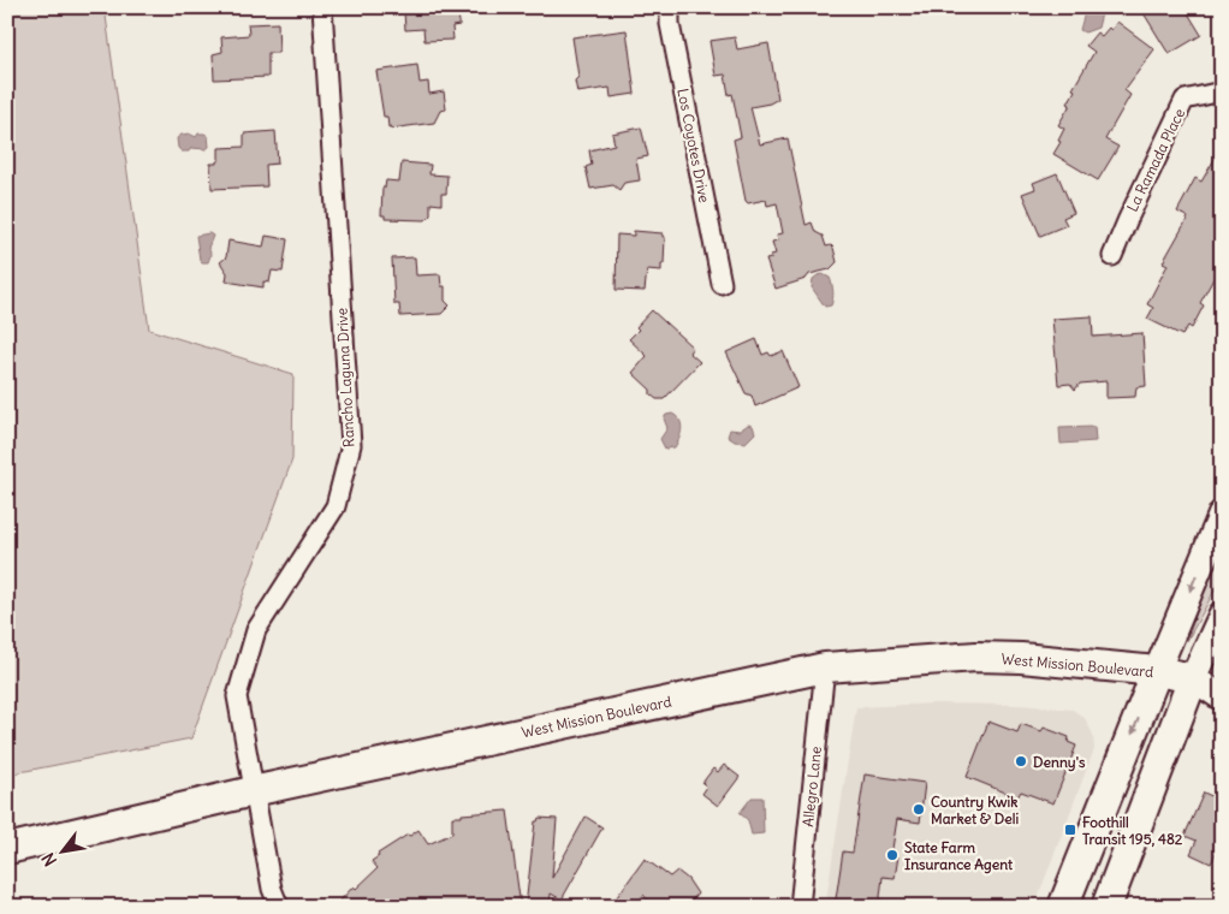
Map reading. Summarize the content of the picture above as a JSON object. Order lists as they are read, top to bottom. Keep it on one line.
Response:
{"streets":{"main road":["West Mission Boulevard"],"street":["Los Coyotes Drive","La Ramada Place","Rancho Laguna Drive","Allegro Lane"]},"crossings":[["Rancho Laguna Drive","West Mission Boulevard"],["West Mission Boulevard","Allegro Lane"]],"places":{"other":["Denny's","Country Kwik Market & Deli","State Farm Insurance Agent"],"transit":["Foothill Transit 195, 482"]},"north":"bottom left"}
